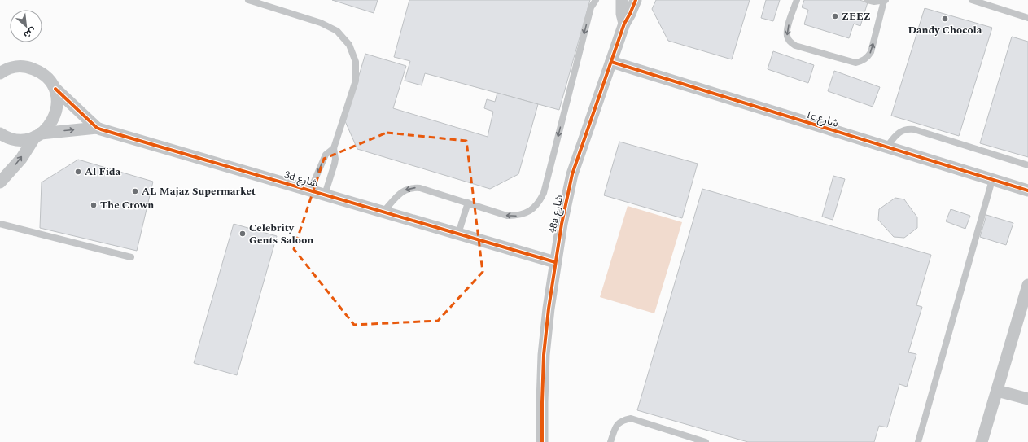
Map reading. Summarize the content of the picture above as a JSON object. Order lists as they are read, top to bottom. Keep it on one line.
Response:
{"streets":{"street":["1c شارع","3d شارع","48a شارع"]},"crossings":[["1c شارع","48a شارع"],["3d شارع","48a شارع"]],"places":["ZEEZ","Dandy Chocola","Al Fida","AL Majaz Supermarket","The Crown","Celebrity Gents Saloon"],"north":"bottom right"}
